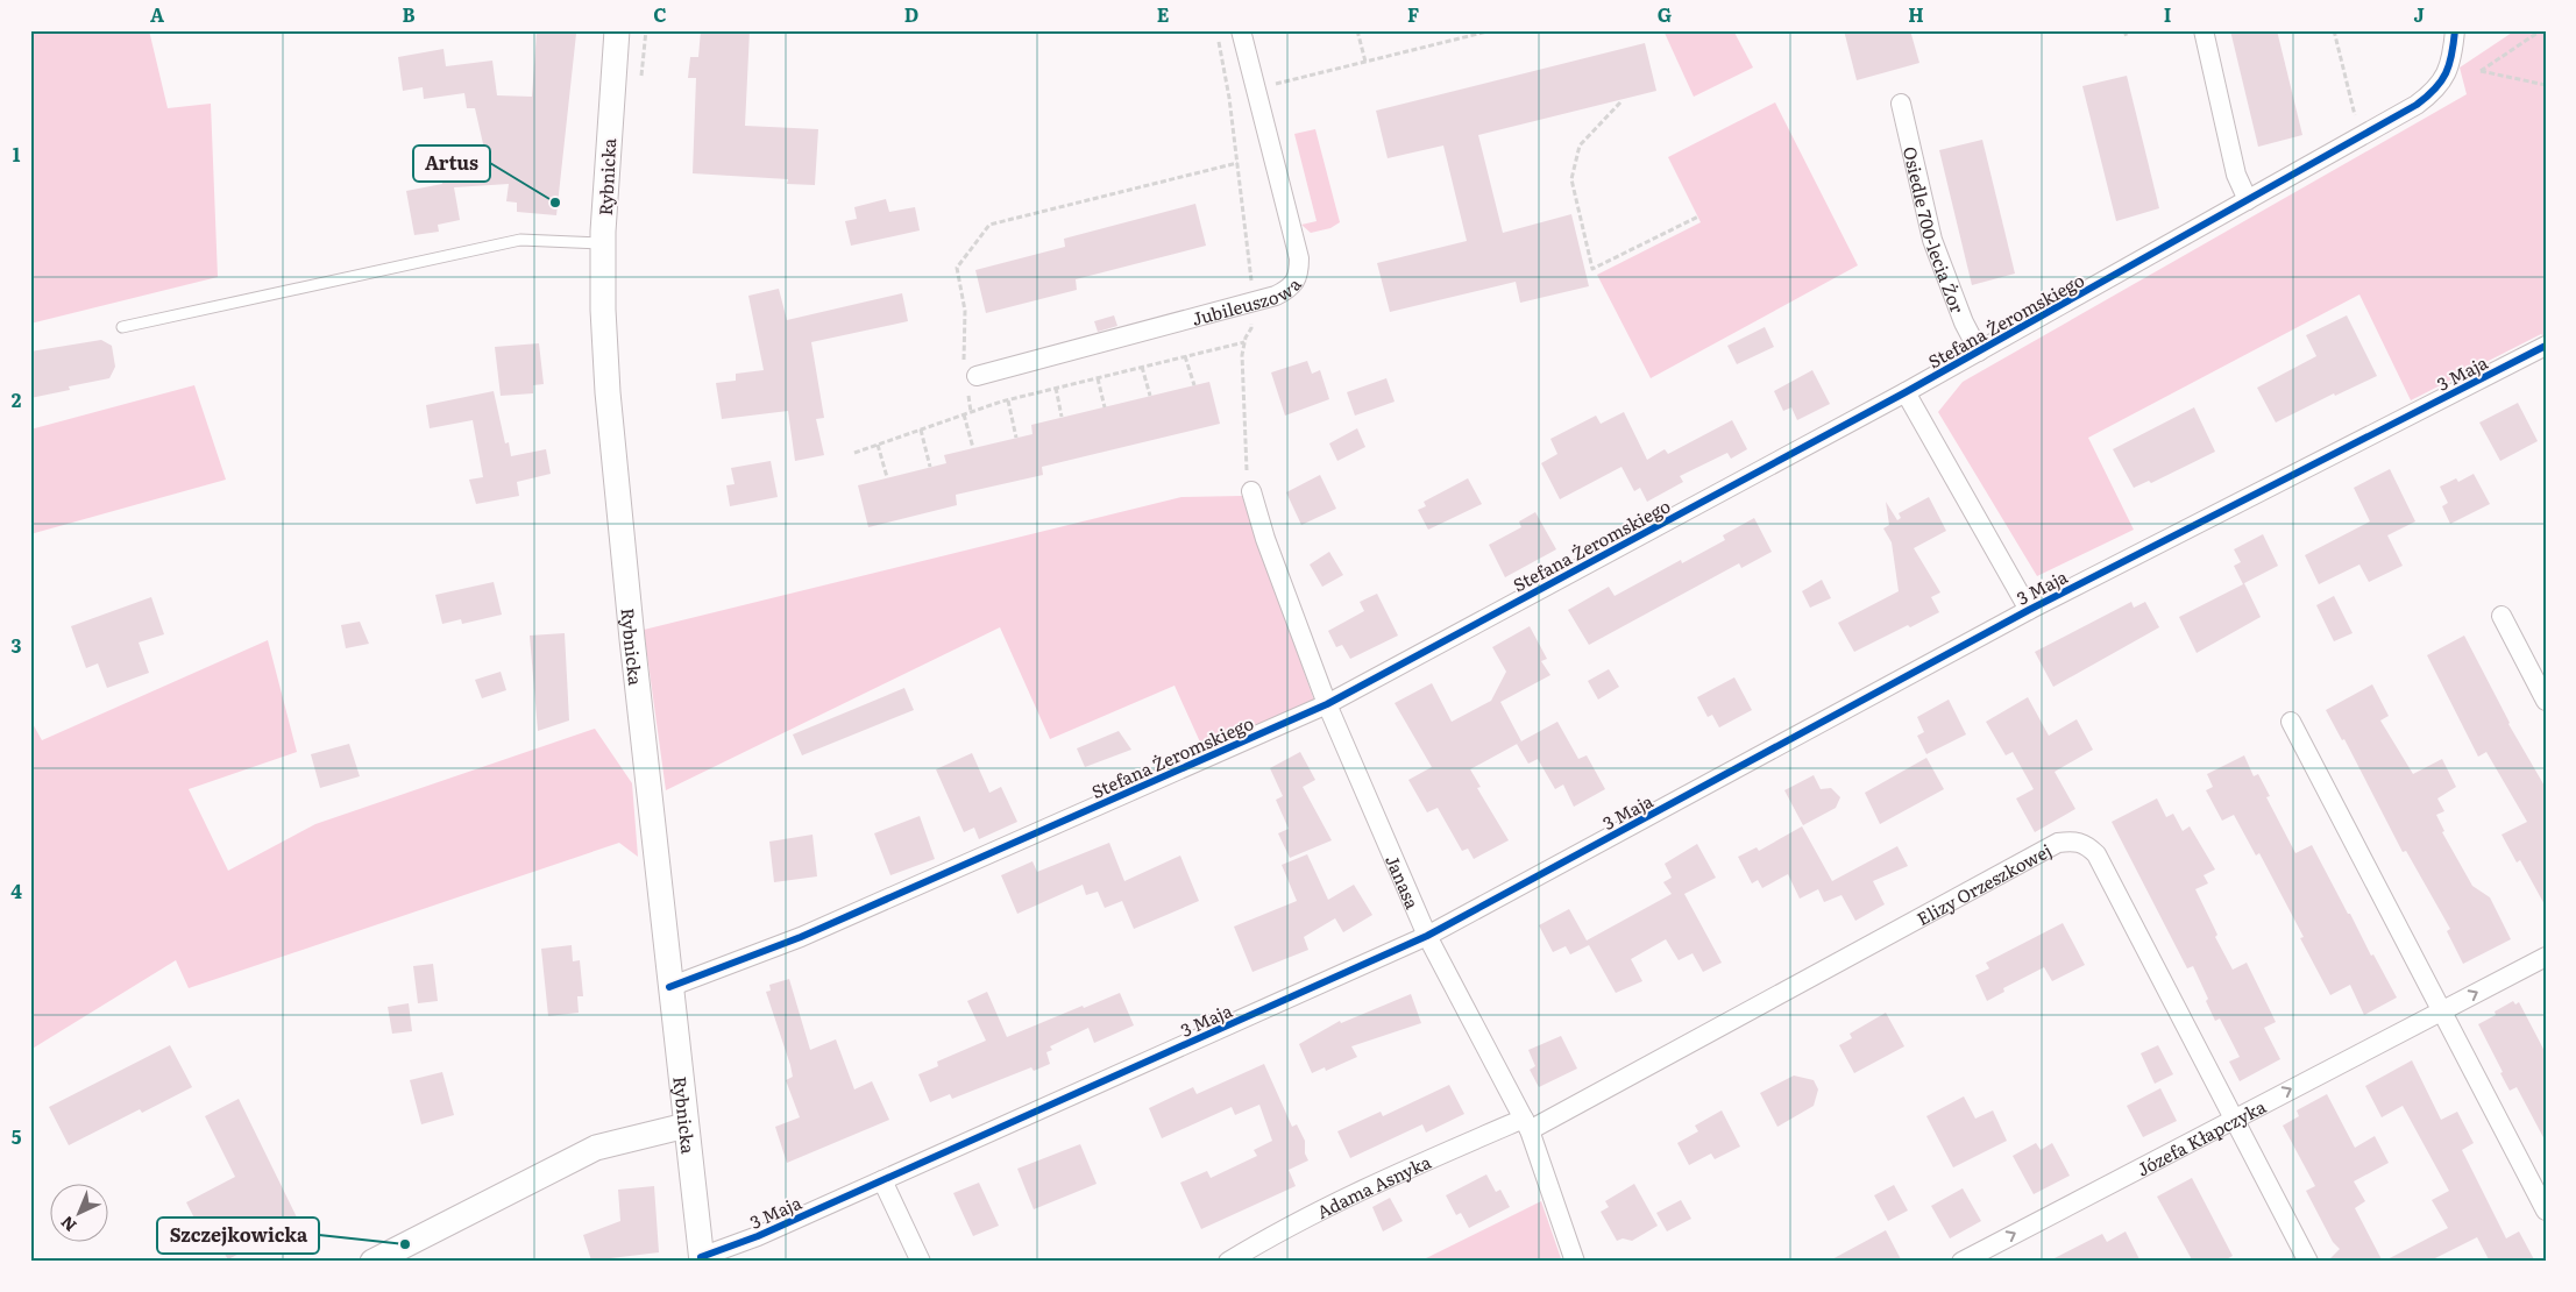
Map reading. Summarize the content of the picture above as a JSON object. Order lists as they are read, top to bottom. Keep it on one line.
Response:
{"streets":{"street":["Rybnicka","Osiedle 700-lecia Żor","Jubileuszowa","Stefana Żeromskiego","3 Maja","Janasa","Elizy Orzeszkowej","Józefa Kłapczyka","Adama Asnyka"]},"crossings":[["Rybnicka","Stefana Żeromskiego"],["Rybnicka","3 Maja"],["Osiedle 700-lecia Żor","Stefana Żeromskiego"],["Stefana Żeromskiego","Janasa"],["3 Maja","Janasa"],["Janasa","Elizy Orzeszkowej"],["Janasa","Adama Asnyka"],["Elizy Orzeszkowej","Józefa Kłapczyka"],["Elizy Orzeszkowej","Adama Asnyka"]],"one_way":["Józefa Kłapczyka"],"places":["Artus","Szczejkowicka"],"north":"bottom left","grid":{"columns":["A","B","C","D","E","F","G","H","I","J"],"rows":["1","2","3","4","5"]}}
